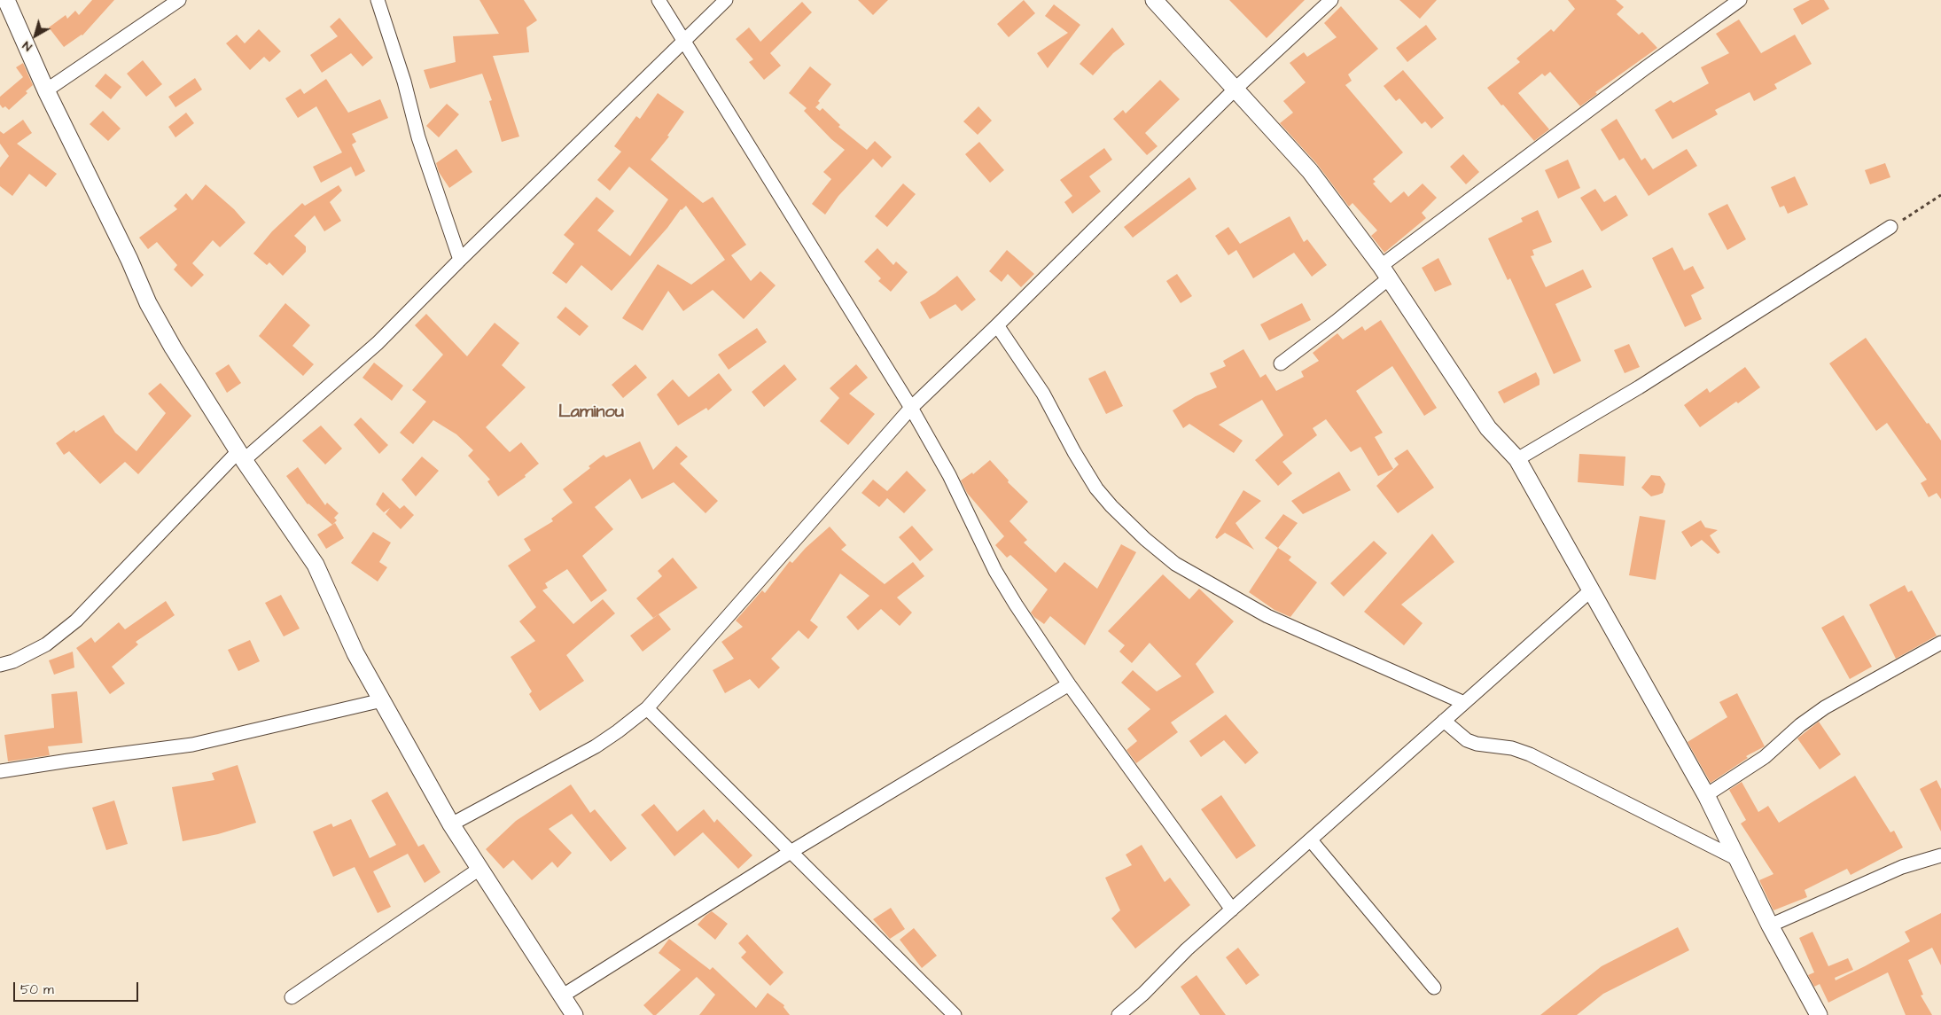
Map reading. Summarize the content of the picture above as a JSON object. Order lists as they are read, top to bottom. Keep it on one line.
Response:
{"districts":["Laminou"],"scale_bar":"50 m","north":"bottom left"}
